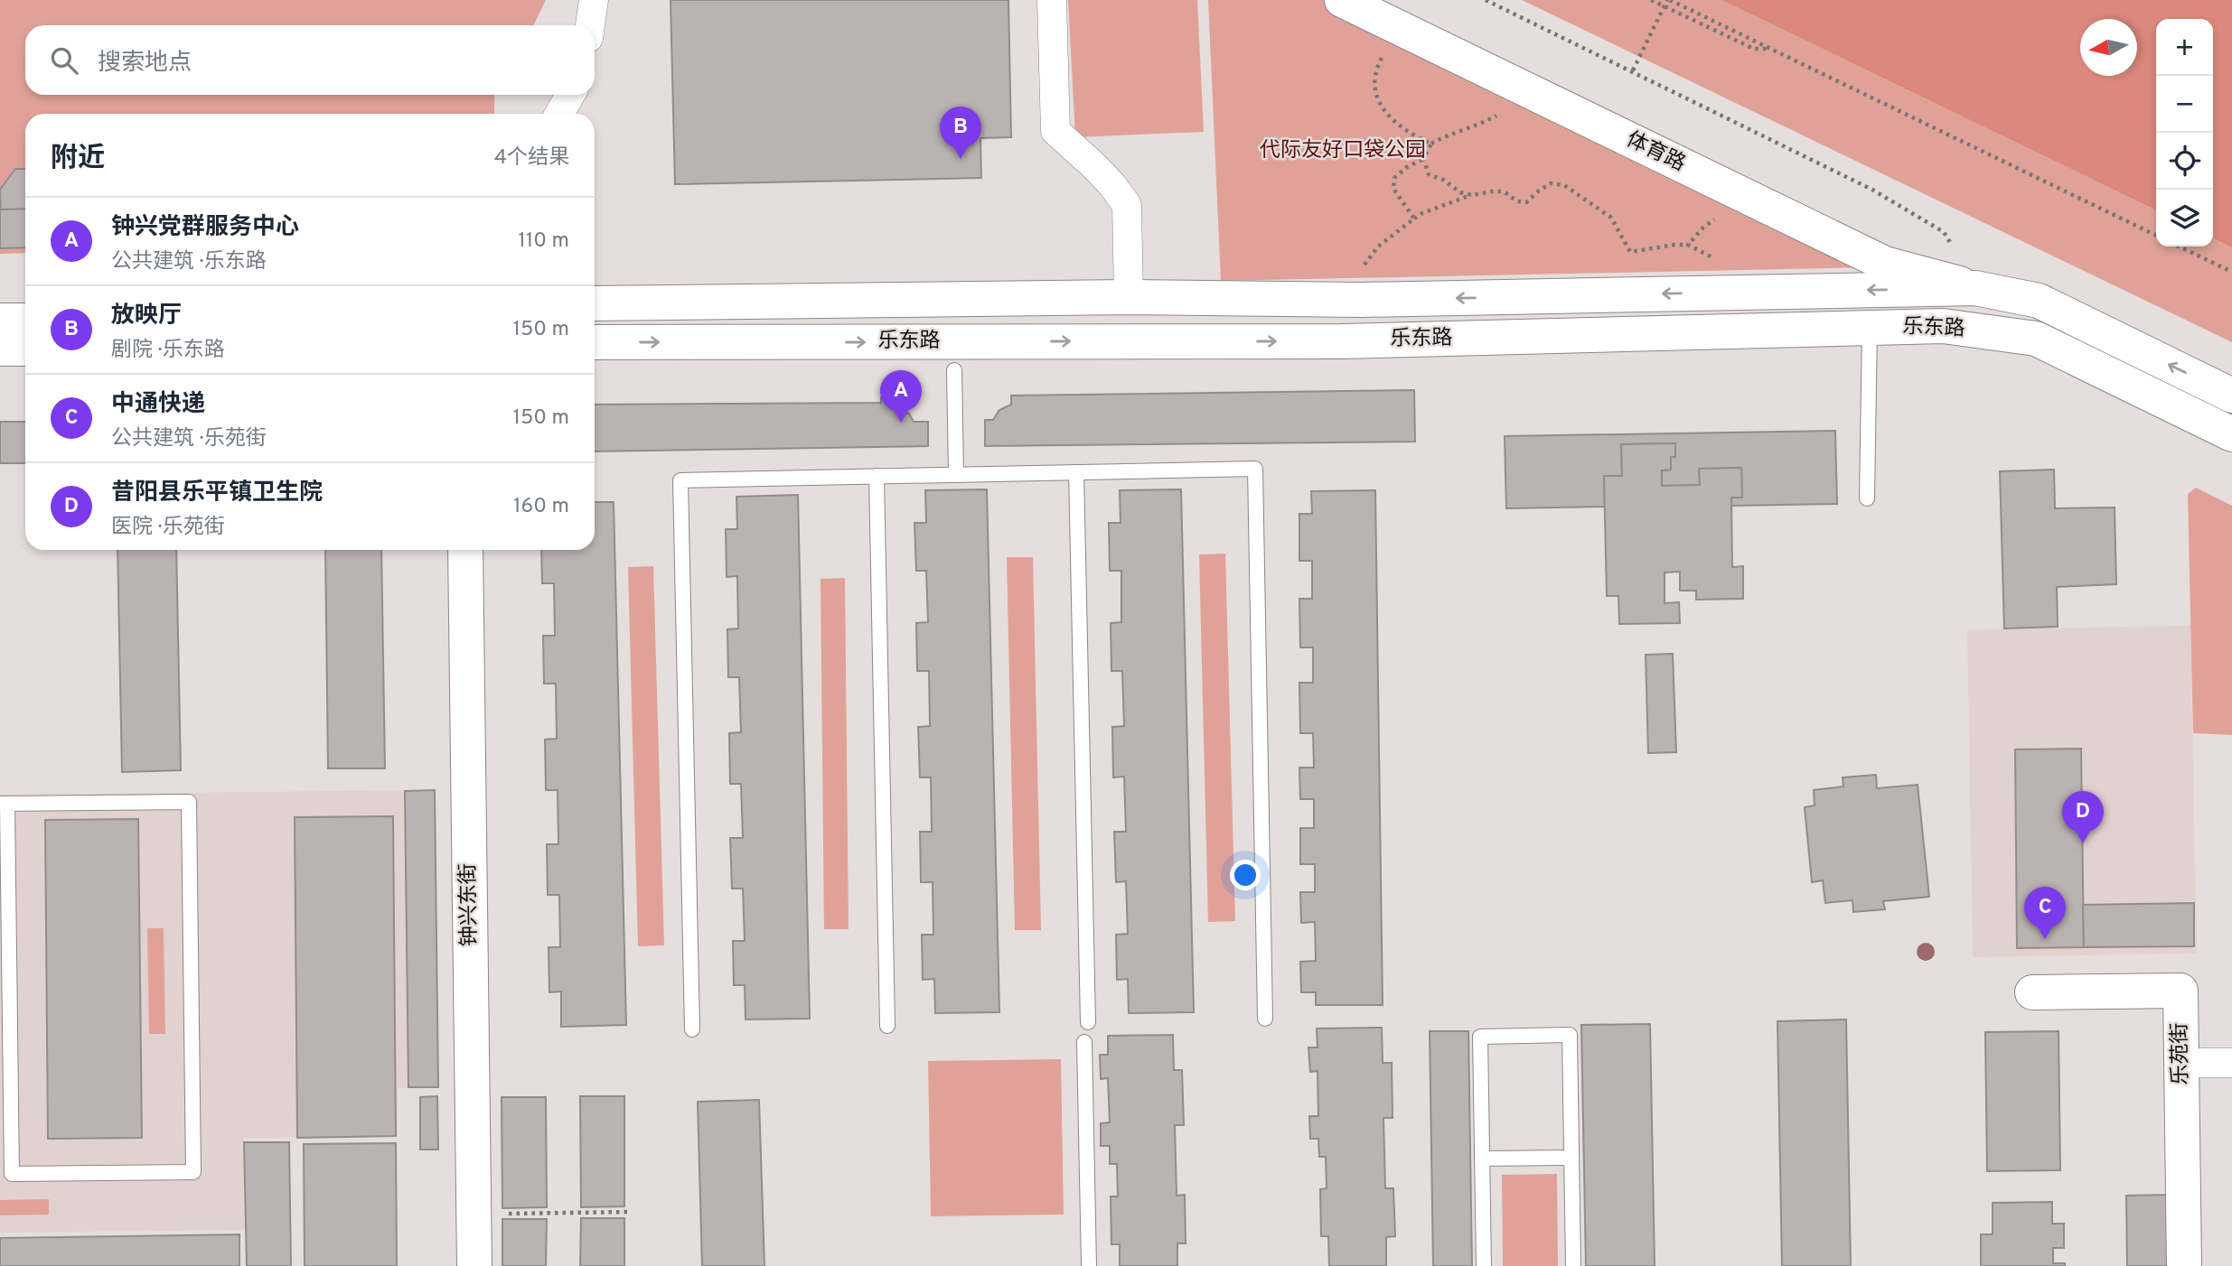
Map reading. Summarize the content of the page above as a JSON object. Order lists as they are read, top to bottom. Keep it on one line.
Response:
{"streets":{"main road":["体育路","乐东路","钟兴东街","乐苑街"]},"crossings":[["体育路","乐东路"]],"parks":["代际友好口袋公园"],"north":"left","page":{"map_buttons":["+","−"],"search":"搜索地点","pins":["B","A","D","C"],"heading":["附近","4个结果"],"list":[{"mark":"A","name":"钟兴党群服务中心","note":"公共建筑 · 乐东路","value":"110 m"},{"mark":"B","name":"放映厅","note":"剧院 · 乐东路","value":"150 m"},{"mark":"C","name":"中通快递","note":"公共建筑 · 乐苑街","value":"150 m"},{"mark":"D","name":"昔阳县乐平镇卫生院","note":"医院 · 乐苑街","value":"160 m"}]}}
